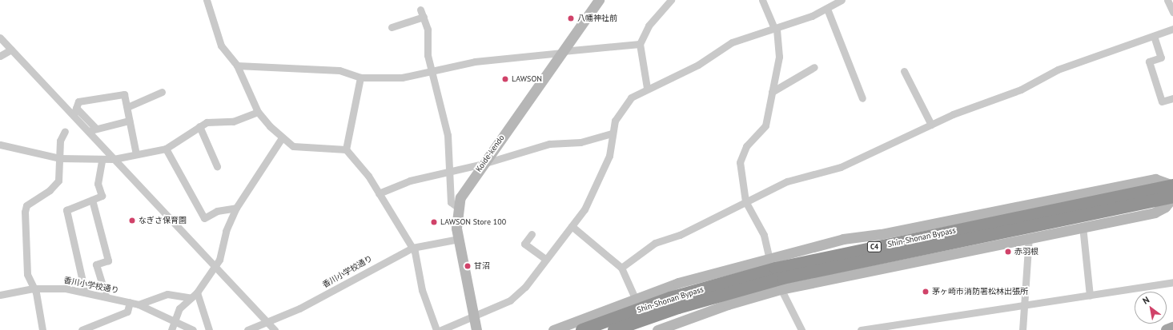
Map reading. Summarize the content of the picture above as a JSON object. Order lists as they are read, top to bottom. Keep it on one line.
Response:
{"streets":{"highway":["Shin-Shonan Bypass","C4"],"street":["Koide-kendo","香川小学校通り"]},"crossings":[["Koide-kendo","香川小学校通り"]],"places":["八幡神社前","LAWSON","なぎさ保育園","LAWSON Store 100","赤羽根","甘沼","茅ヶ崎市消防署松林出張所"],"north":"top left"}
